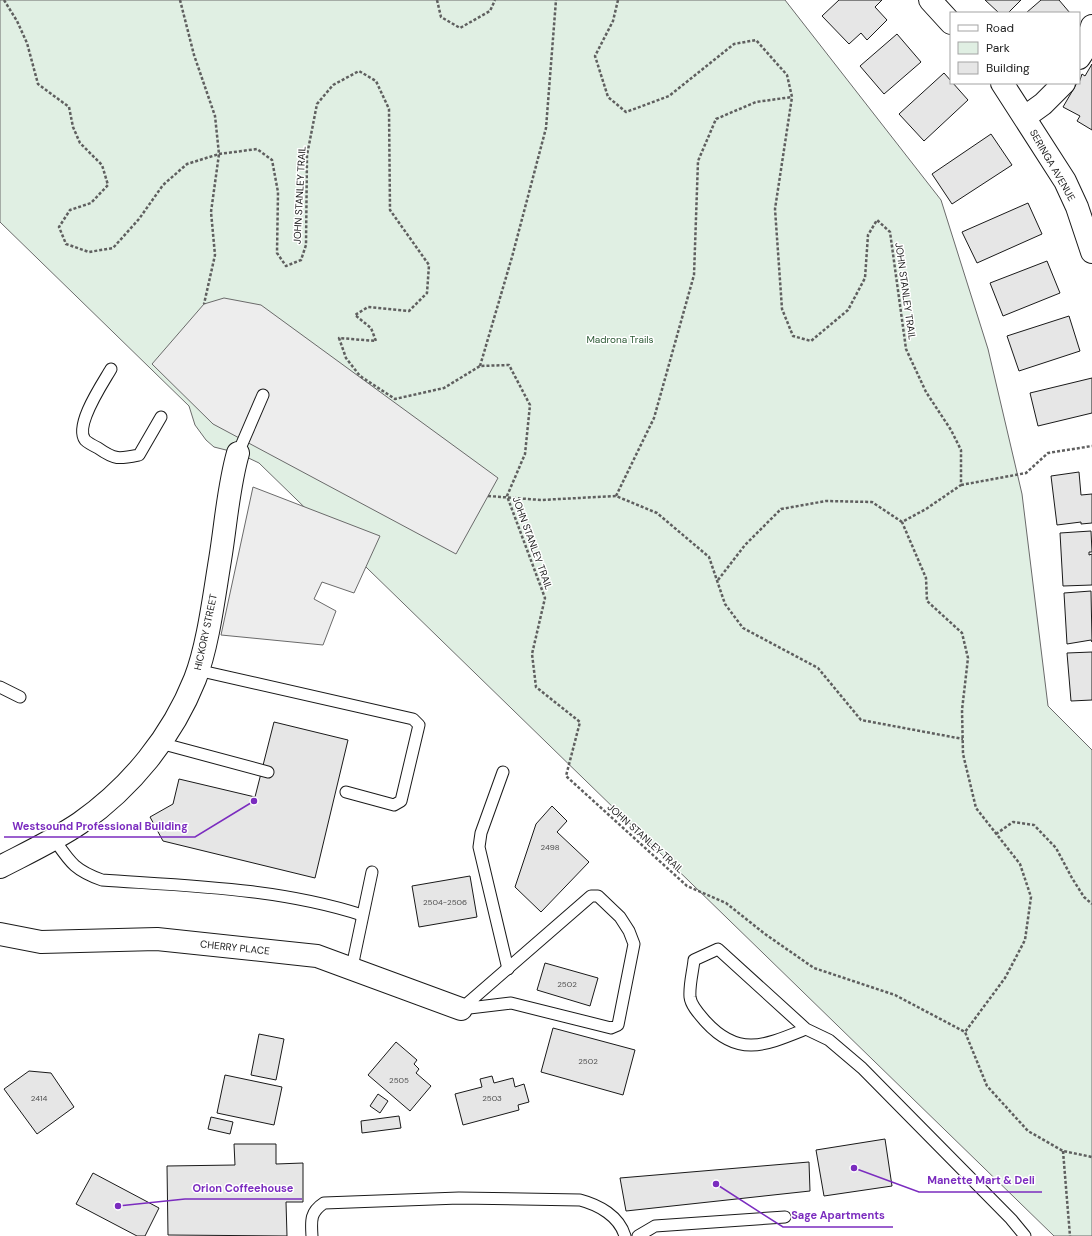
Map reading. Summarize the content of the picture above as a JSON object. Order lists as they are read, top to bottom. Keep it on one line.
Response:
{"streets":{"street":["SERINGA AVENUE","HICKORY STREET","CHERRY PLACE"],"path":["JOHN STANLEY TRAIL"]},"parks":["Madrona Trails"],"places":["Westsound Professional Building","Manette Mart & Deli","Sage Apartments","Orion Coffeehouse"],"house_numbers":["2498","2504-2506","2502","2502","2505","2414","2503"],"legend":["Road","Park","Building"]}
